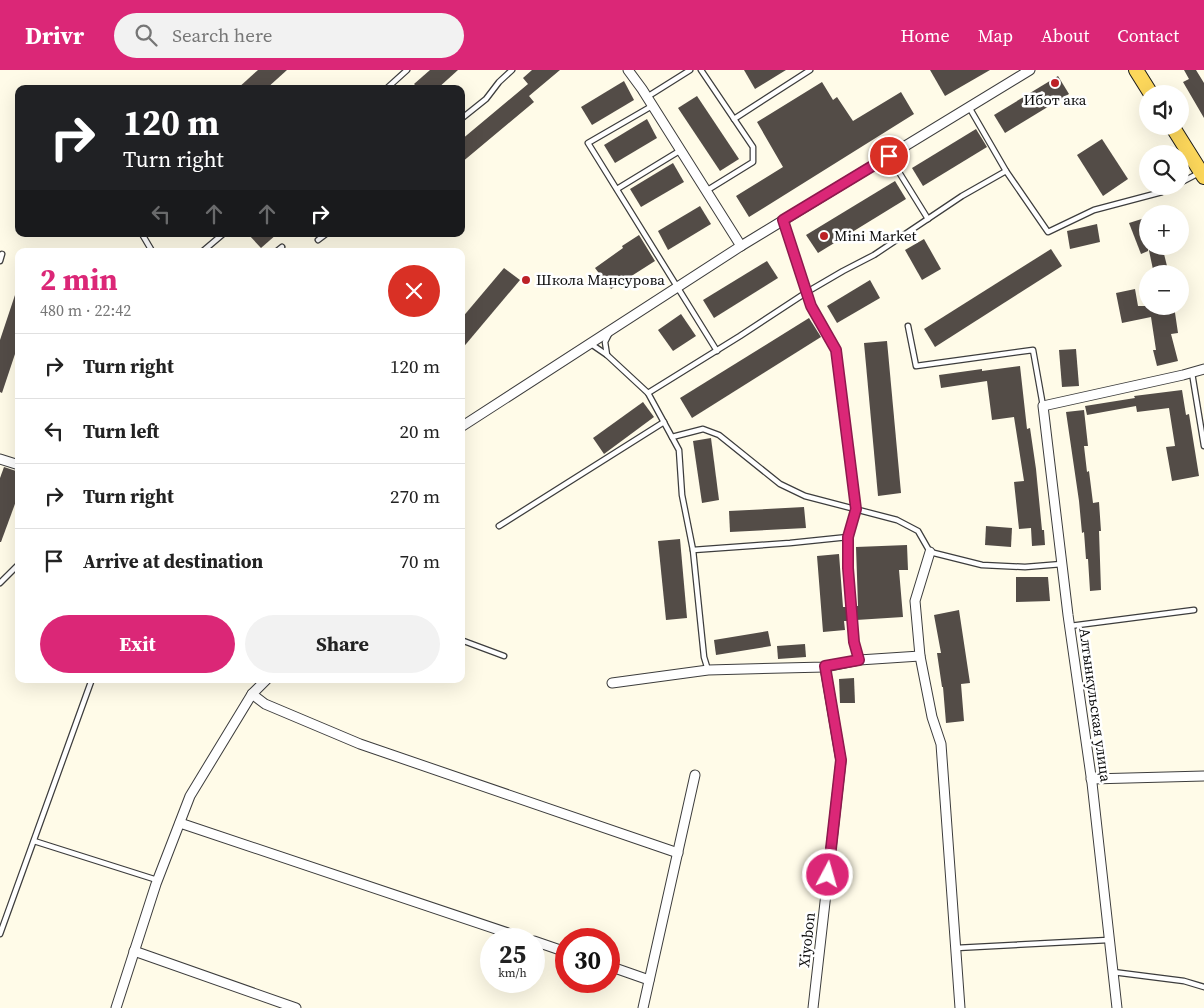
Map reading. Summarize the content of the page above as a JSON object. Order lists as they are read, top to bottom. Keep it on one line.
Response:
{"streets":{"street":["Алтынкульская улица","Xiyobon"]},"places":["Ибот ака","Mini Market","Школа Мансурова"],"page":{"header":"Drivr","search":"Search here","nav":["Home","Map","About","Contact"],"map_buttons":["+","−"],"turn":["120 m","Turn right"],"heading":["2 min","480 m · 22:42"],"list":[{"name":"Turn right","value":"120 m"},{"name":"Turn left","value":"20 m"},{"name":"Turn right","value":"270 m"},{"name":"Arrive at destination","value":"70 m"}],"buttons":["Exit","Share"],"speed":"25 km/h","limit":"30"}}
